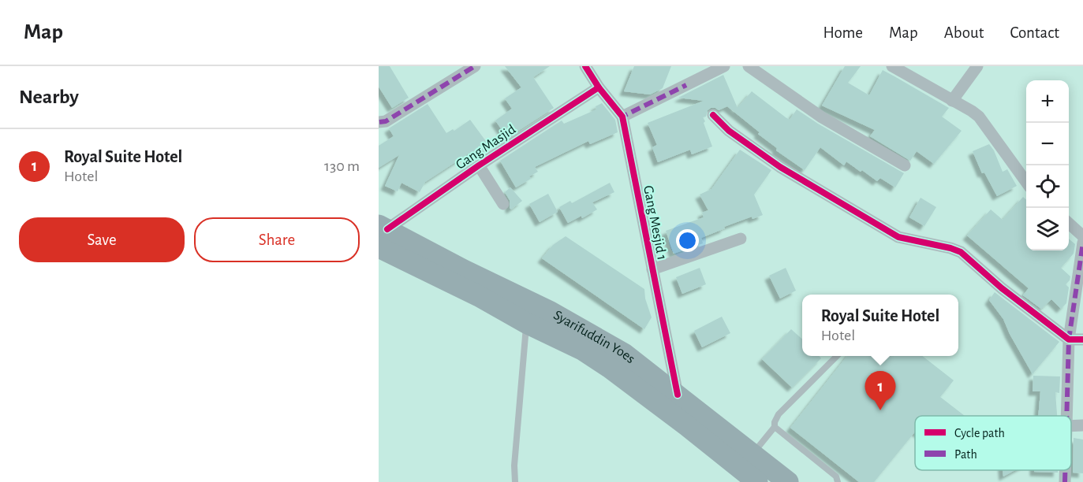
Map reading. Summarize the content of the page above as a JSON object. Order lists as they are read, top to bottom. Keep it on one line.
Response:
{"streets":{"highway":["Syarifuddin Yoes"],"street":["Gang Masjid","Gang Mesjid 1"]},"crossings":[["Gang Masjid","Gang Mesjid 1"],["Gang Masjid","Syarifuddin Yoes"],["Gang Mesjid 1","Syarifuddin Yoes"]],"legend":["Cycle path","Path"],"page":{"header":"Map","nav":["Home","Map","About","Contact"],"heading":"Nearby","map_buttons":["+","−"],"list":[{"mark":"1","name":"Royal Suite Hotel","note":"Hotel","value":"130 m"}],"buttons":["Save","Share"],"popup":["Royal Suite Hotel","Hotel"],"pins":"1"}}
